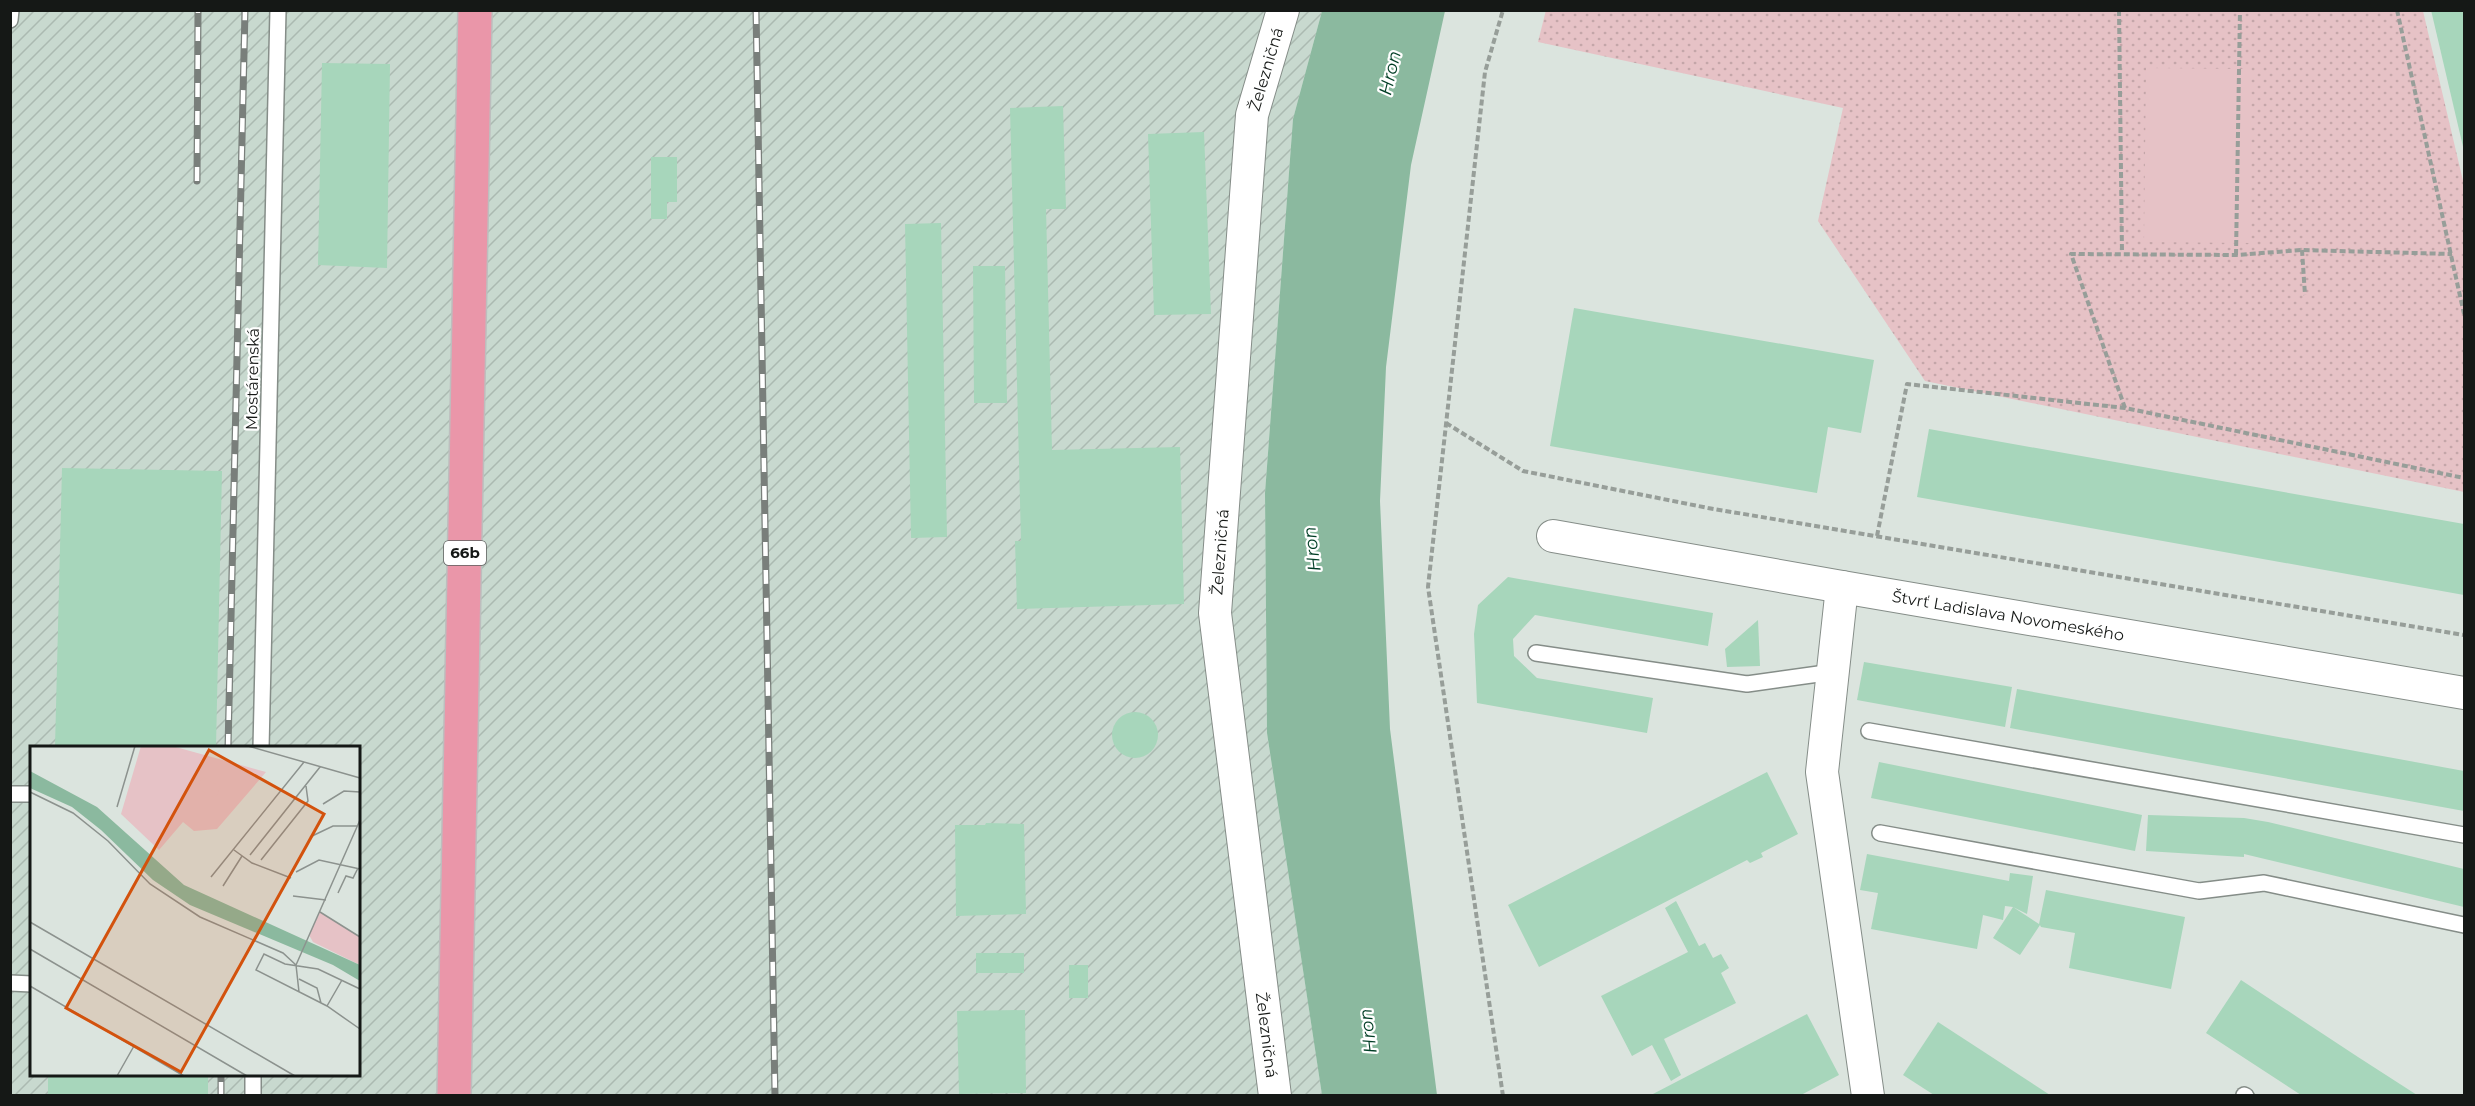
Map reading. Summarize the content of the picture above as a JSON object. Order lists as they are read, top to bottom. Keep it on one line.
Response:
{"streets":{"main road":["66b"],"street":["Železničná","Štvrť Ladislava Novomeského"],"lane":["Mostárenská"]},"water":["Hron"]}
